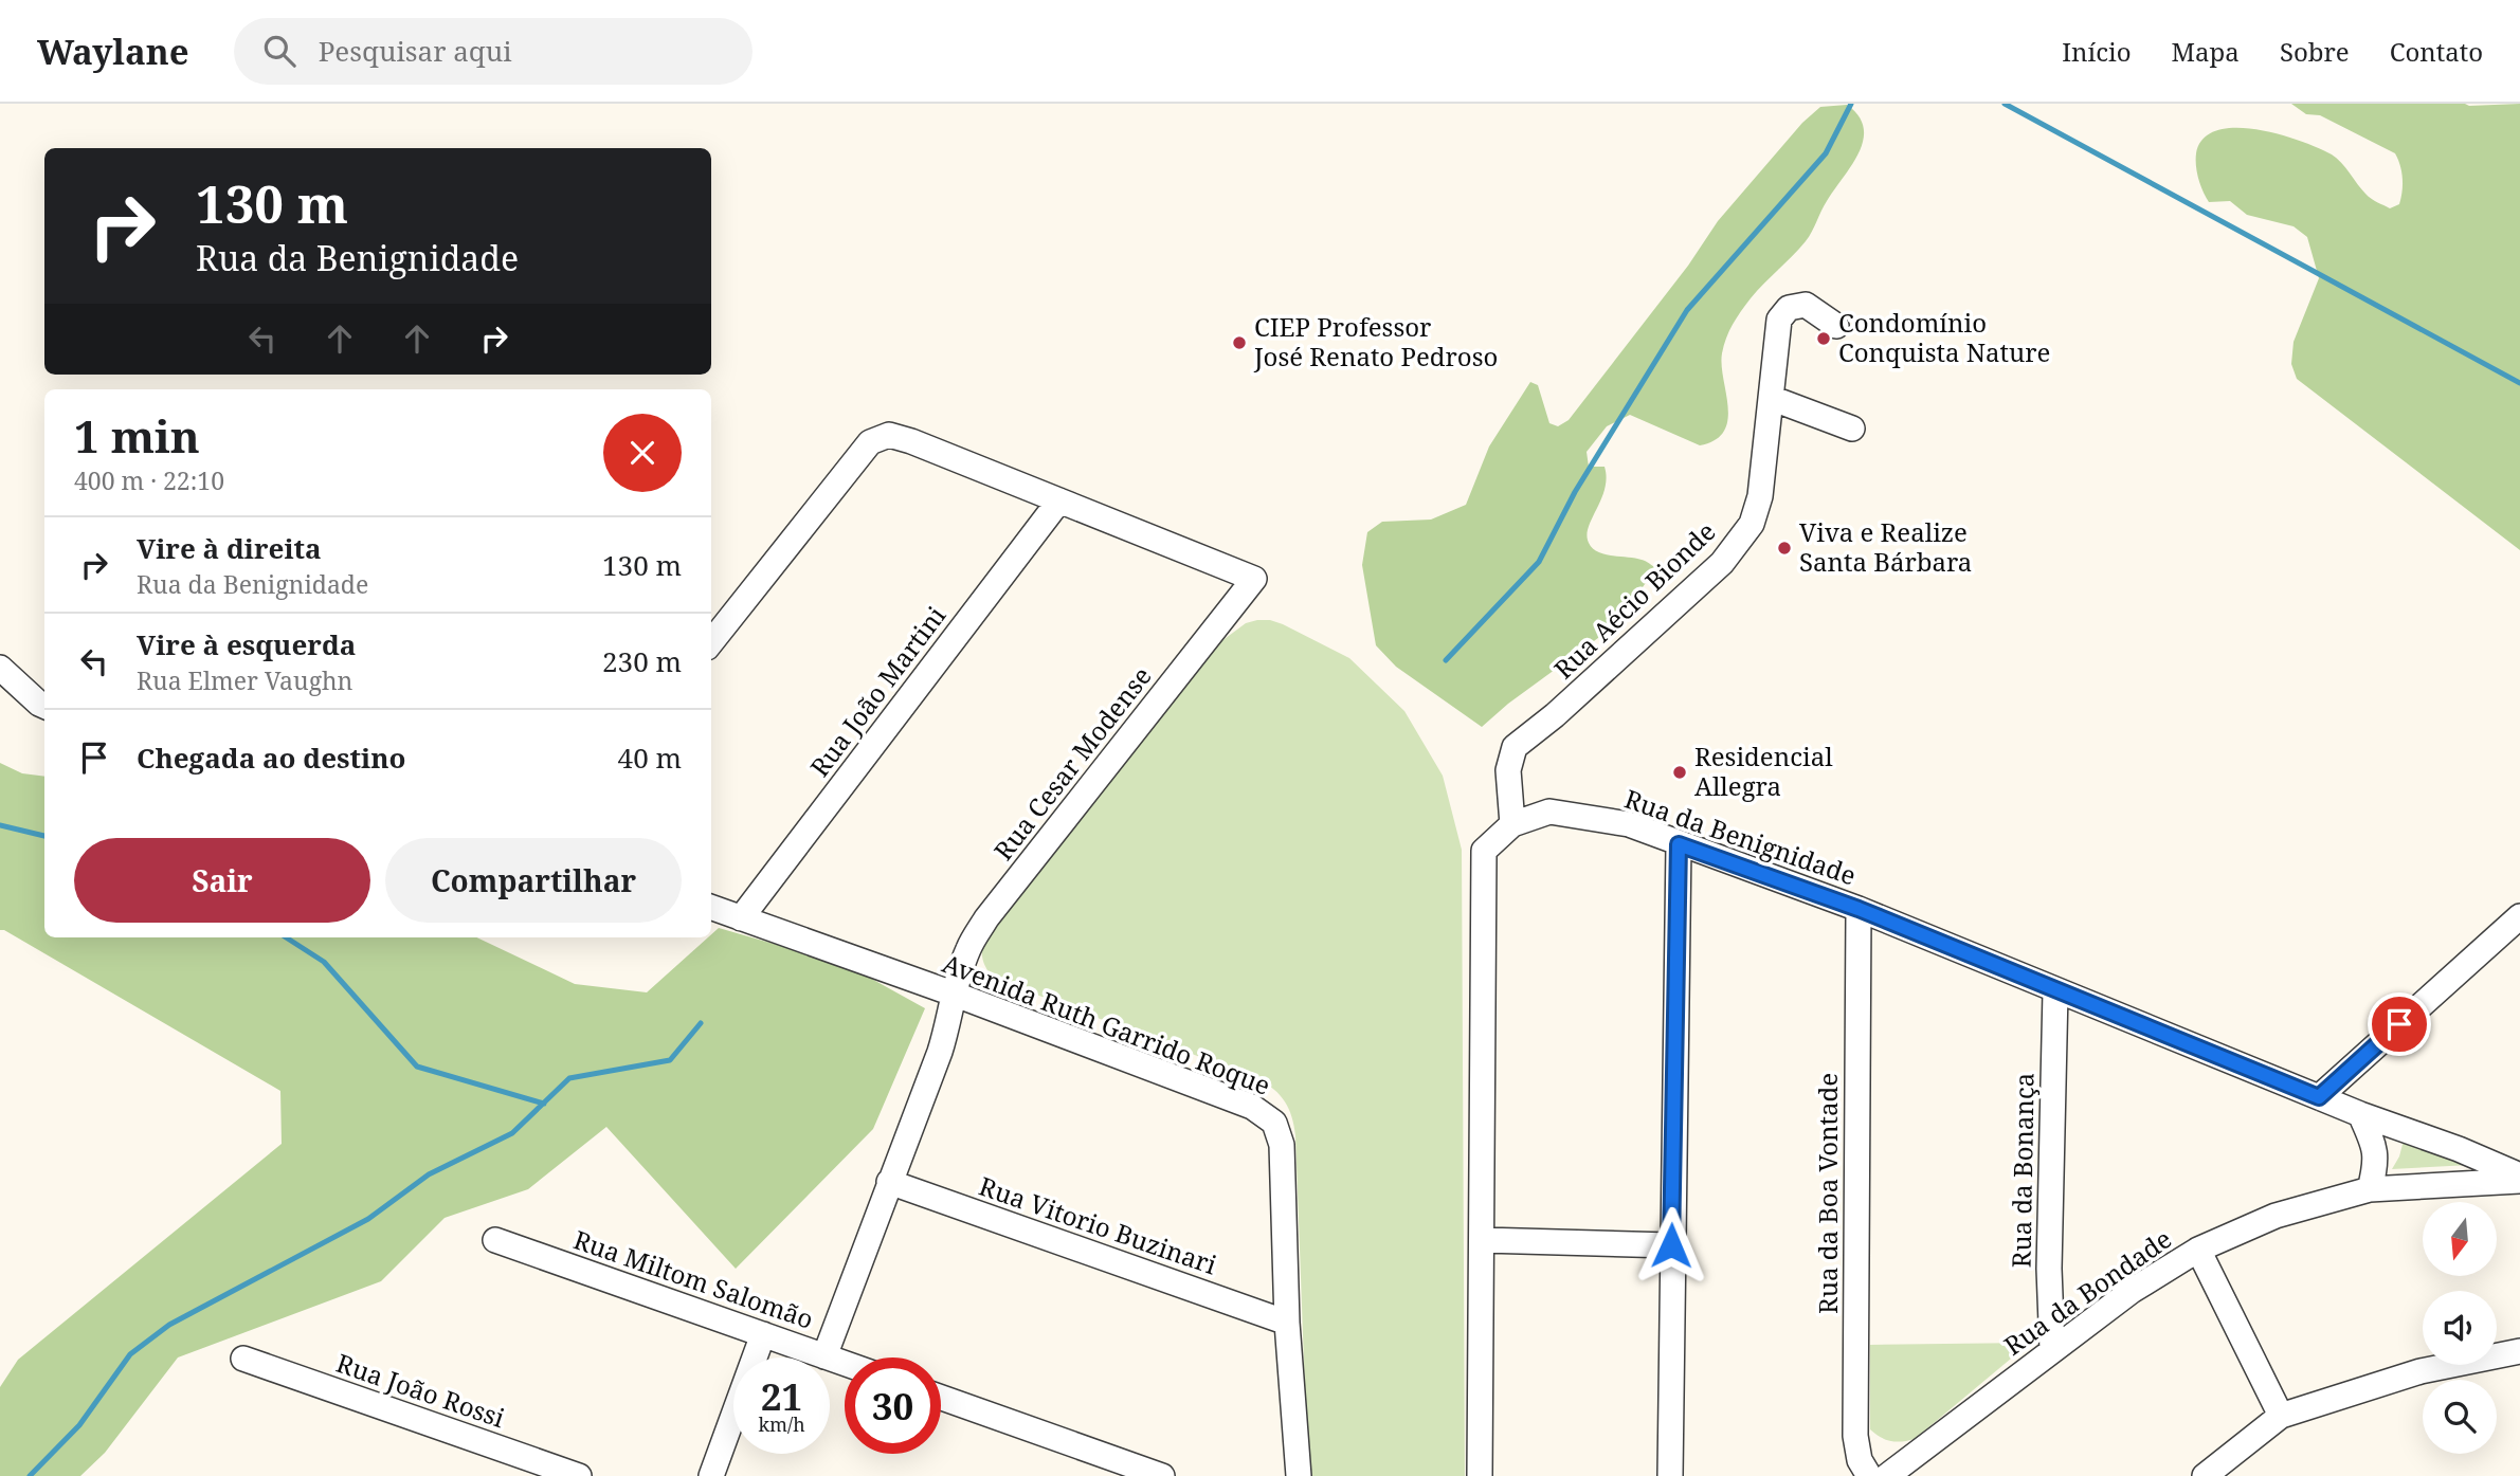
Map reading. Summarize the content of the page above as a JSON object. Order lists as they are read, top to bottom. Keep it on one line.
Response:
{"streets":{"street":["Rua Aécio Bionde","Rua João Martini","Rua Cesar Modense","Rua da Benignidade","Avenida Ruth Garrido Roque","Rua da Bonança","Rua da Boa Vontade","Rua Vitorio Buzinari","Rua Miltom Salomão","Rua da Bondade","Rua João Rossi"]},"crossings":[["Rua Aécio Bionde","Rua da Benignidade"],["Rua João Martini","Rua Cesar Modense"],["Rua João Martini","Avenida Ruth Garrido Roque"],["Rua Cesar Modense","Avenida Ruth Garrido Roque"],["Rua Cesar Modense","Rua Vitorio Buzinari"],["Rua Cesar Modense","Rua Miltom Salomão"],["Rua da Benignidade","Rua da Bonança"],["Rua da Benignidade","Rua da Boa Vontade"],["Rua da Benignidade","Rua da Bondade"],["Avenida Ruth Garrido Roque","Rua Vitorio Buzinari"],["Rua da Bonança","Rua da Bondade"]],"places":["Condomínio Conquista Nature","CIEP Professor José Renato Pedroso","Viva e Realize Santa Bárbara","Residencial Allegra"],"north":"bottom","page":{"header":"Waylane","search":"Pesquisar aqui","nav":["Início","Mapa","Sobre","Contato"],"turn":["130 m","Rua da Benignidade"],"heading":["1 min","400 m · 22:10"],"list":[{"name":"Vire à direita","note":"Rua da Benignidade","value":"130 m"},{"name":"Vire à esquerda","note":"Rua Elmer Vaughn","value":"230 m"},{"name":"Chegada ao destino","value":"40 m"}],"buttons":["Sair","Compartilhar"],"speed":"21 km/h","limit":"30"}}
